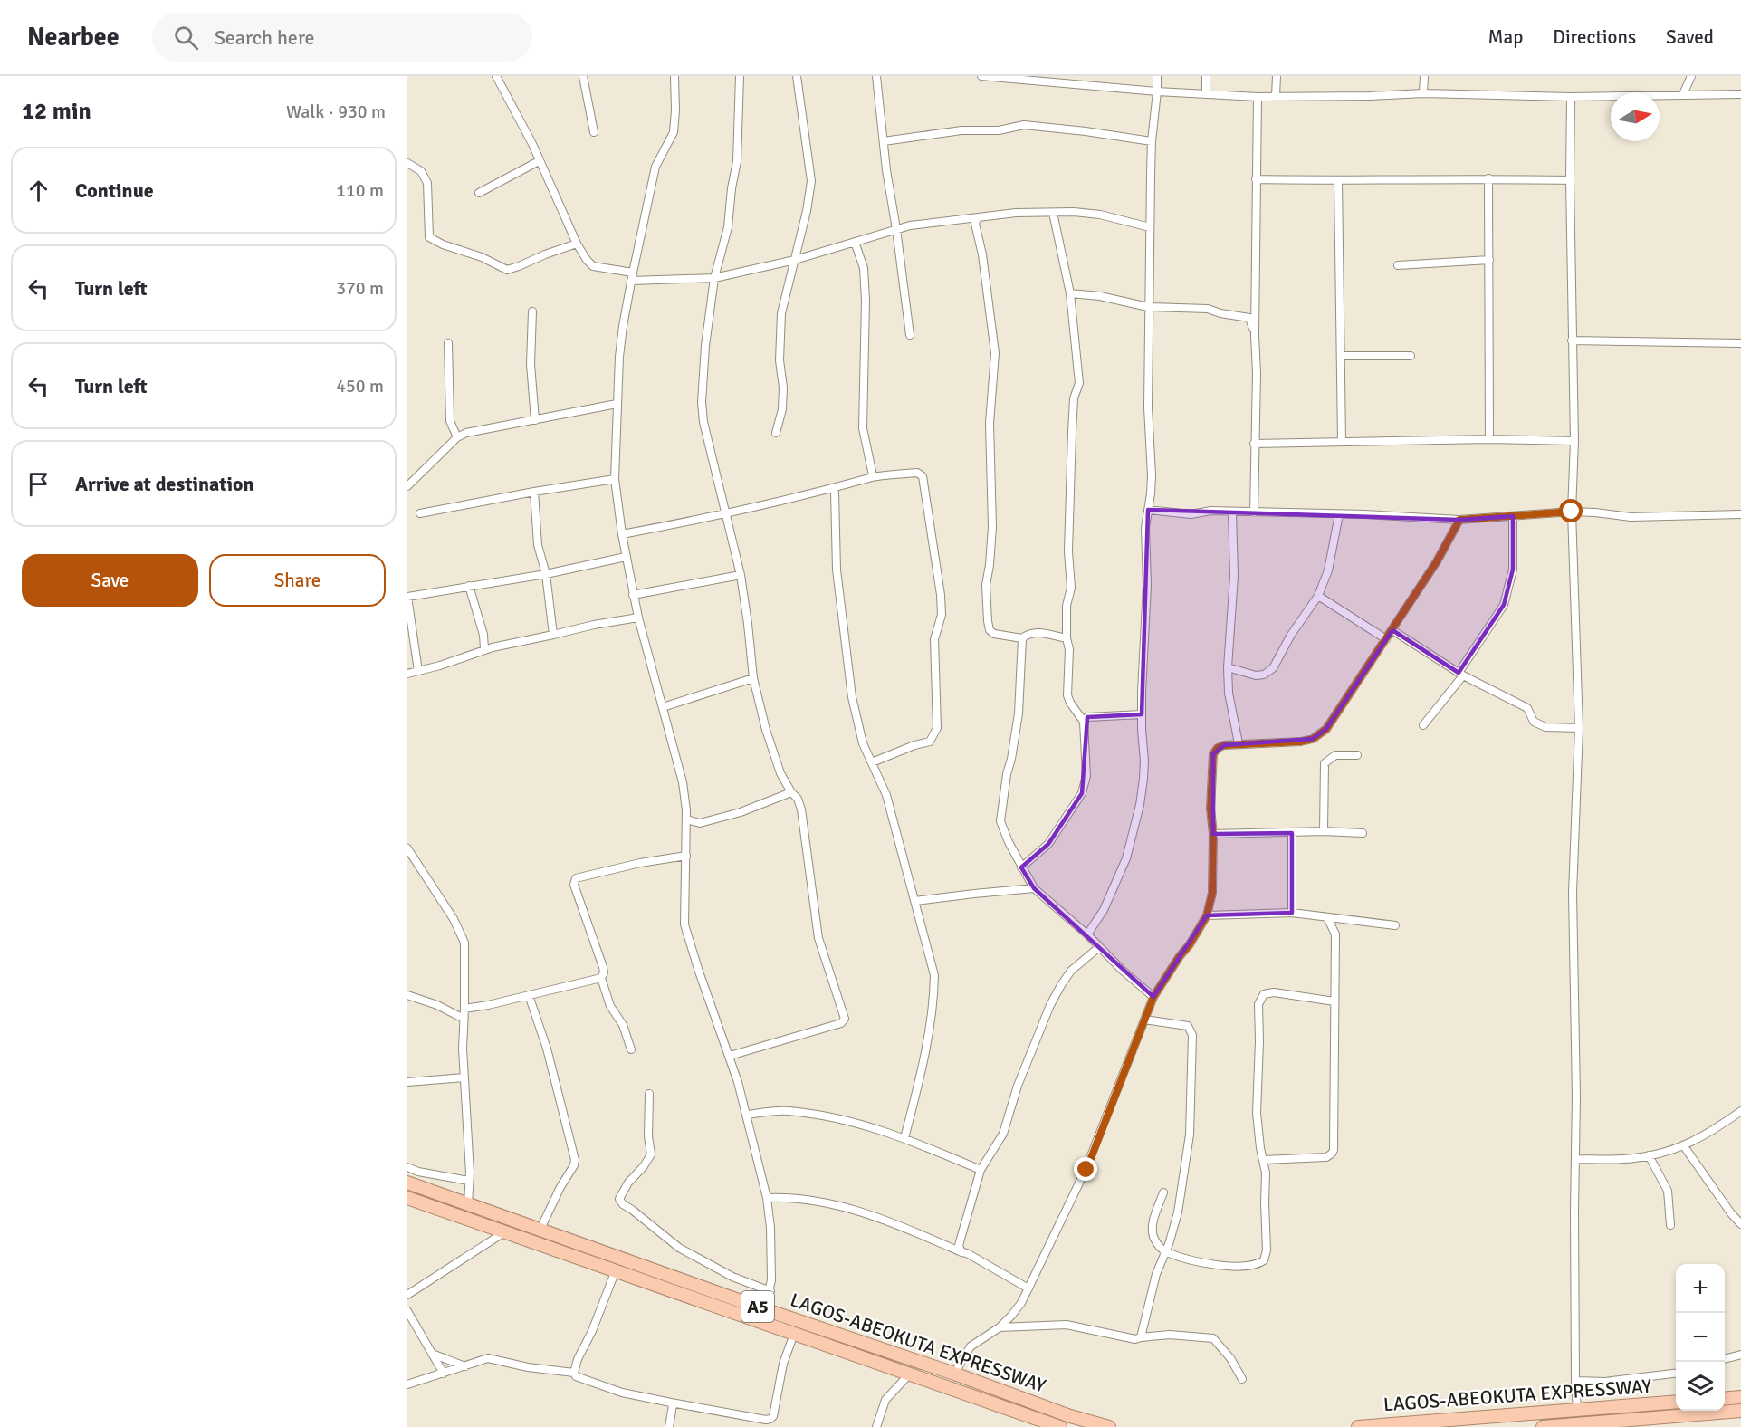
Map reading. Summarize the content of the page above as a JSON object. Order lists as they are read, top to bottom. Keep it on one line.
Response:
{"streets":{"highway":["A5","LAGOS-ABEOKUTA EXPRESSWAY"]},"north":"right","page":{"header":"Nearbee","search":"Search here","nav":["Map","Directions","Saved"],"heading":["12 min","Walk · 930 m"],"list":[["Continue","110 m"],["Turn left","370 m"],["Turn left","450 m"],"Arrive at destination"],"buttons":["Save","Share"],"map_buttons":["+","−"]}}
